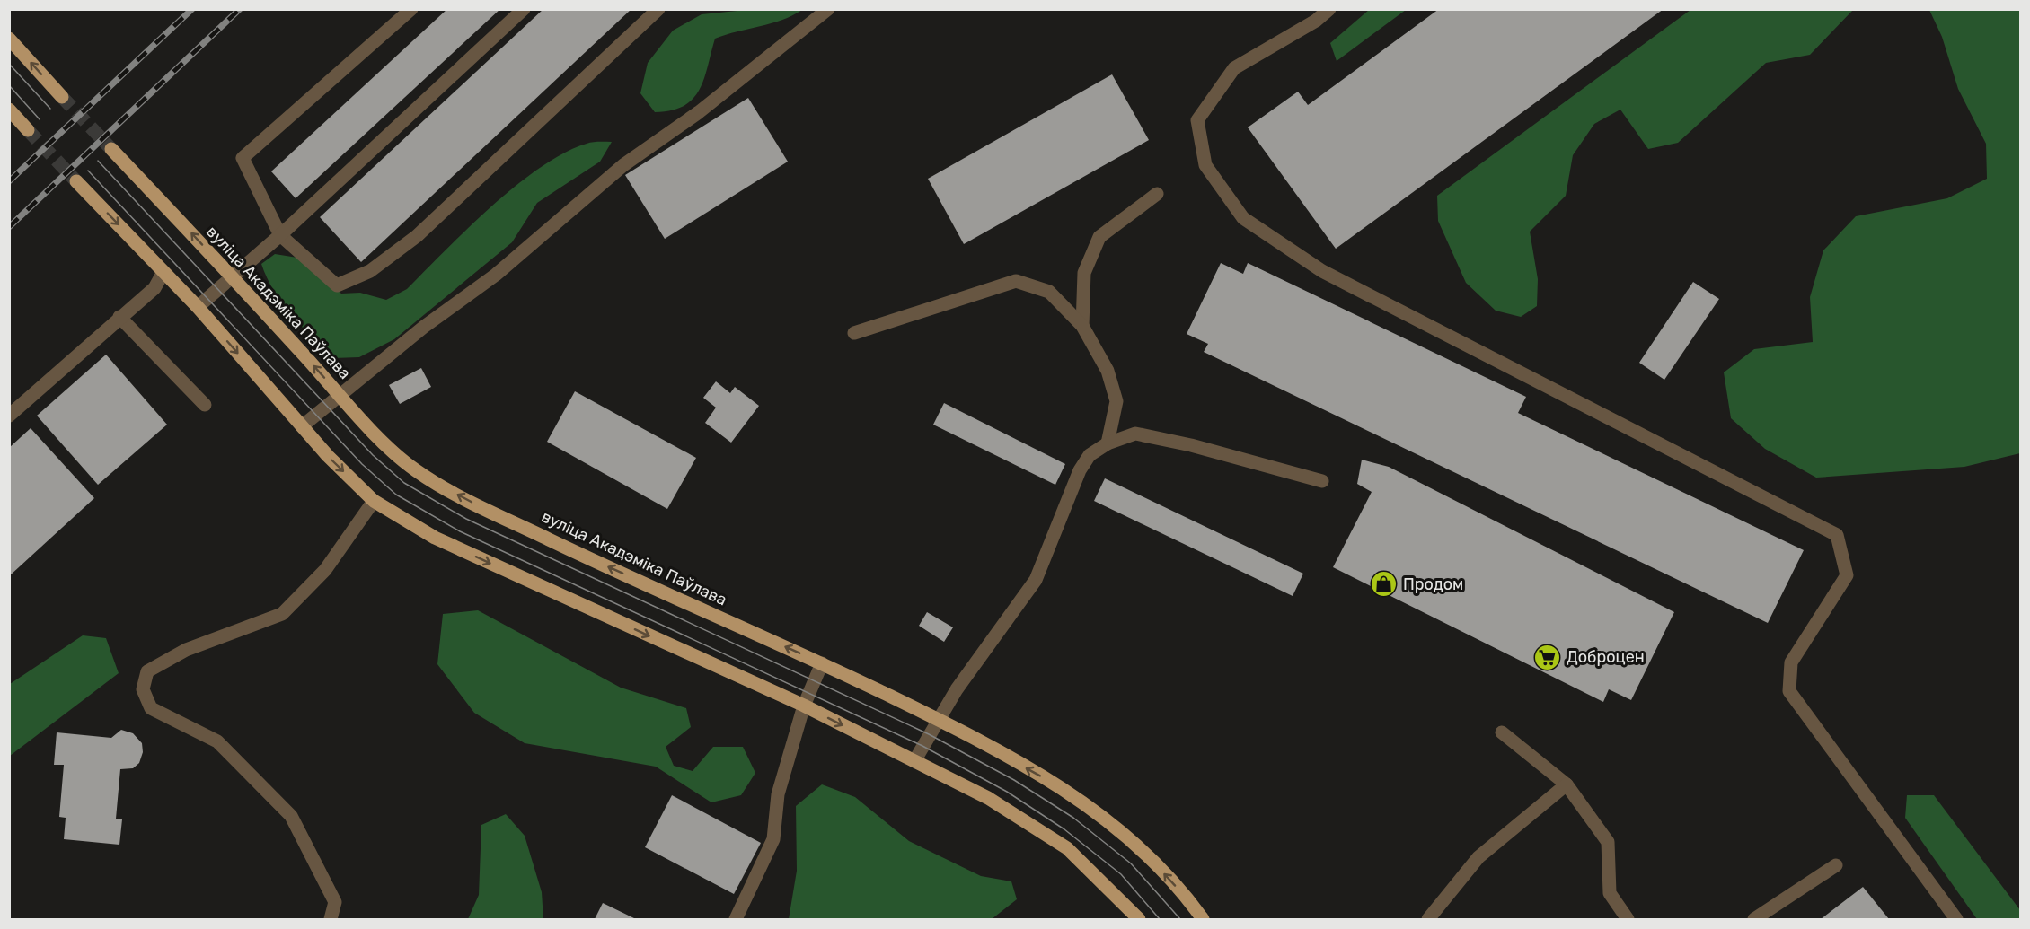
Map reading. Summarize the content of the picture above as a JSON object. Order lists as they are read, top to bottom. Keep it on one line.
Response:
{"streets":{"main road":["вуліца Акадэміка Паўлава"]},"places":{"shop":["Продом"],"supermarket":["Доброцен"]}}
